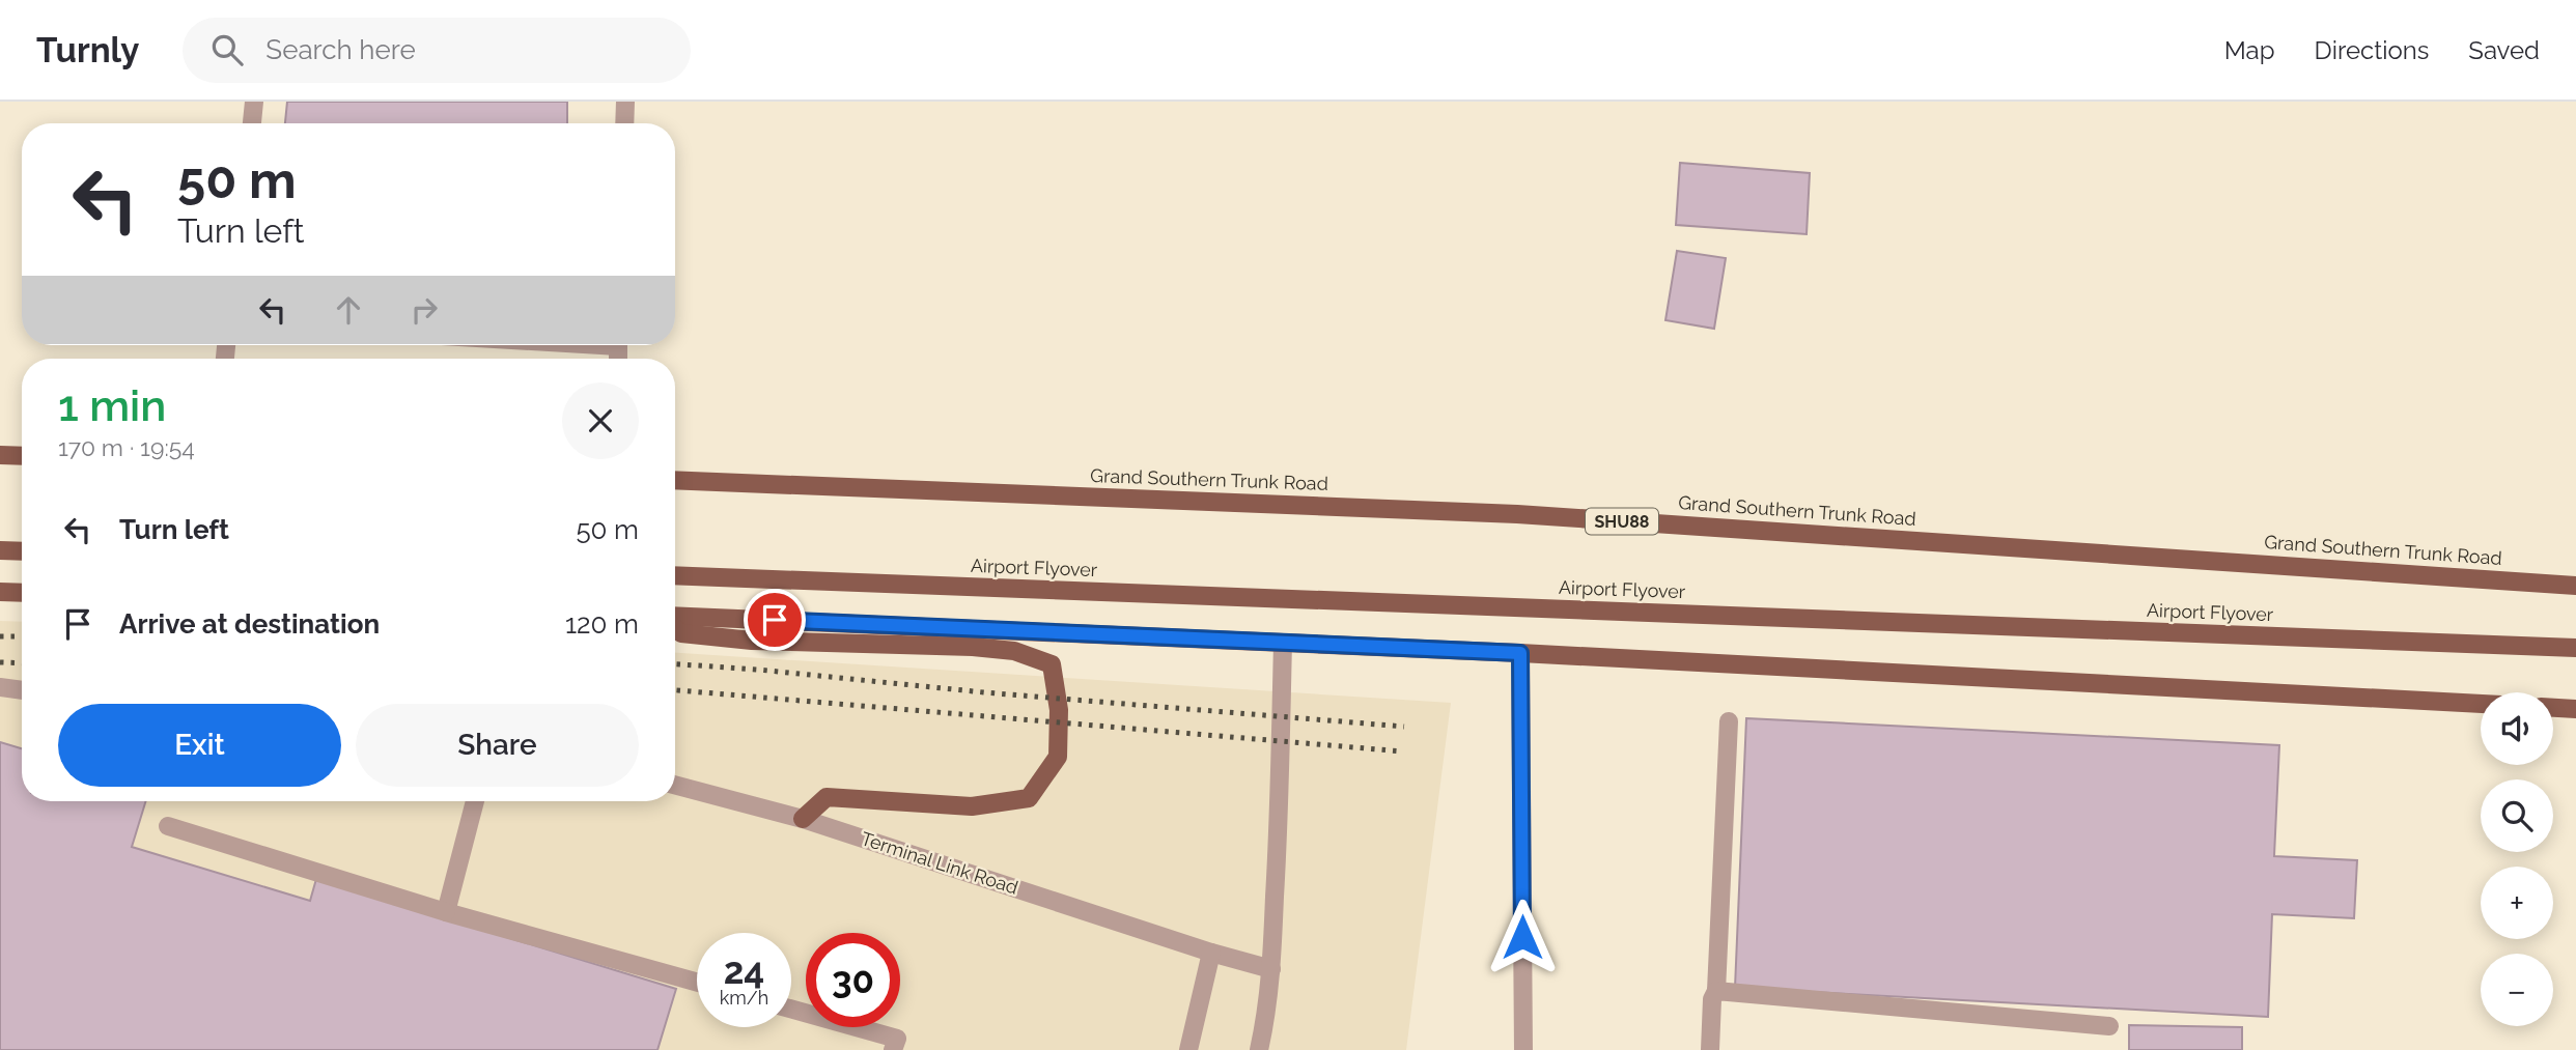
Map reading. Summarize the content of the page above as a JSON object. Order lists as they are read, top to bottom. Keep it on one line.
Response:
{"streets":{"main road":["Grand Southern Trunk Road","SHU88","Airport Flyover"],"street":["Terminal Link Road"]},"page":{"header":"Turnly","search":"Search here","nav":["Map","Directions","Saved"],"turn":["50 m","Turn left"],"heading":["1 min","170 m · 19:54"],"list":[{"name":"Turn left","value":"50 m"},{"name":"Arrive at destination","value":"120 m"}],"buttons":["Exit","Share"],"map_buttons":["+","−"],"speed":"24 km/h","limit":"30"}}
